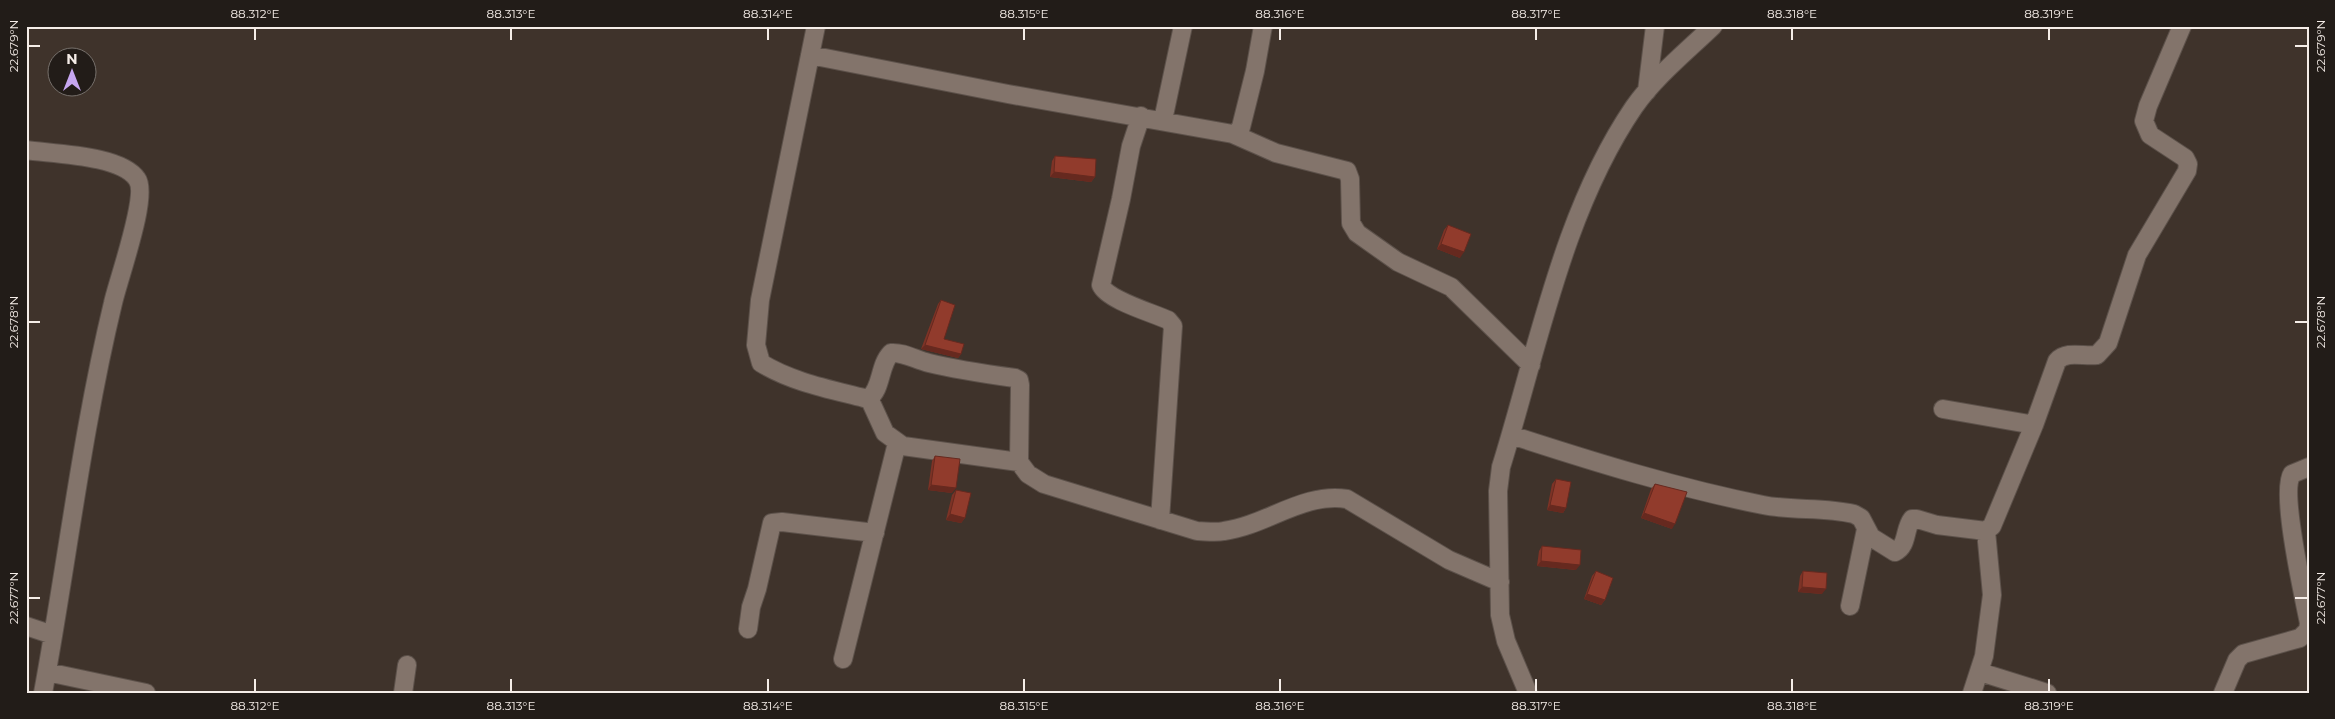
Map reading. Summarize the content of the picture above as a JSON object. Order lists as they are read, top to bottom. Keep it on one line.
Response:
{"north":"top","coordinates":["88.312°E","88.313°E","88.314°E","88.315°E","88.316°E","88.317°E","88.318°E","88.319°E","22.679°N","22.678°N","22.677°N"]}
